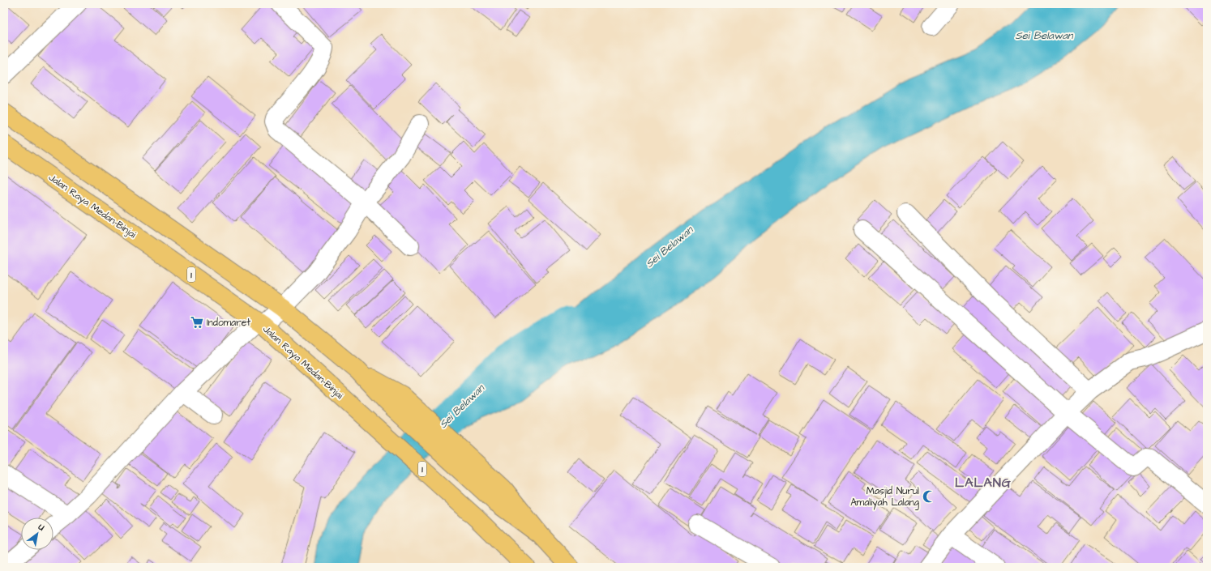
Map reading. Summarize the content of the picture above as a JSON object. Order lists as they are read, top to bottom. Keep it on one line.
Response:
{"streets":{"highway":["Jalan Raya Medan-Binjai","1"]},"districts":["LALANG"],"water":["Sei Belawan"],"places":{"supermarket":["Indomaret"],"mosque":["Masjid Nurul Amaliyah Lalang"]},"north":"top right"}
